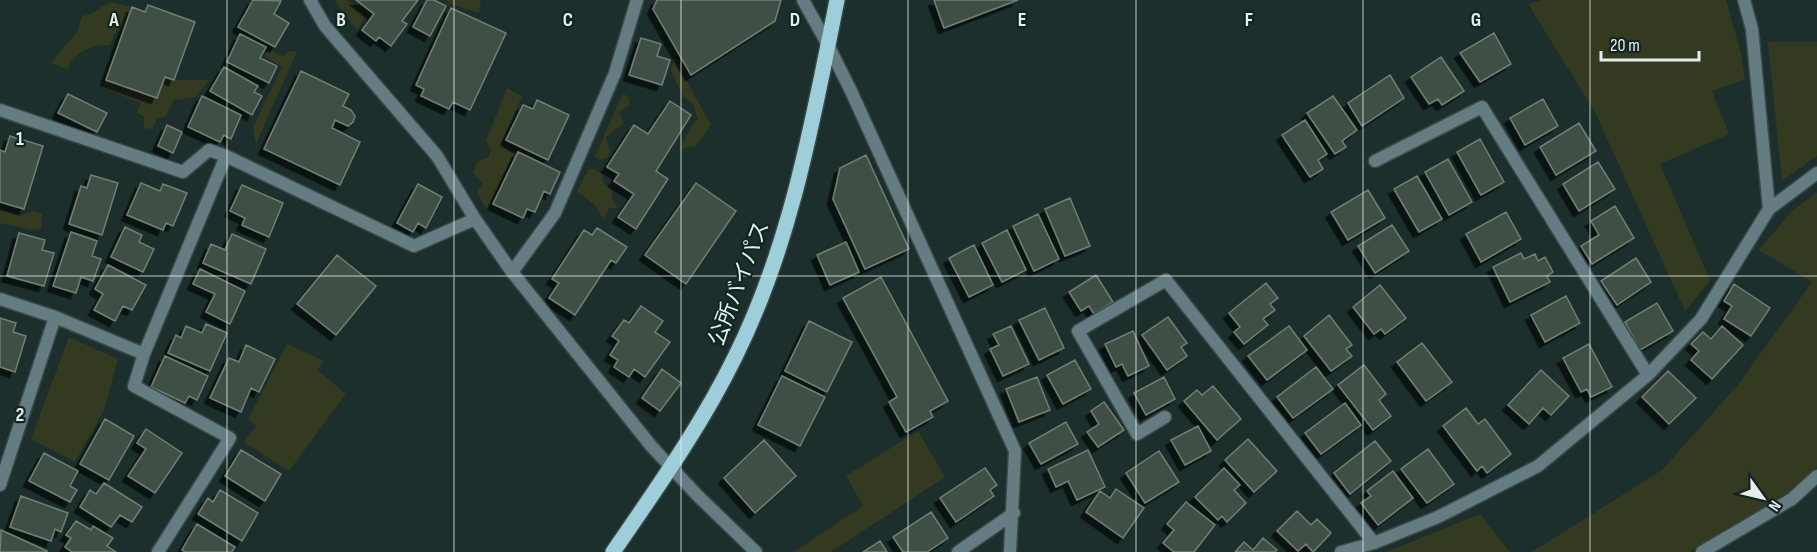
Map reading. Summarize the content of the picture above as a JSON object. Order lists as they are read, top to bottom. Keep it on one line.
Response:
{"streets":{"main road":["公所バイパス"]},"scale_bar":"20 m","north":"bottom right","grid":{"columns":["A","B","C","D","E","F","G"],"rows":["1","2"]}}
